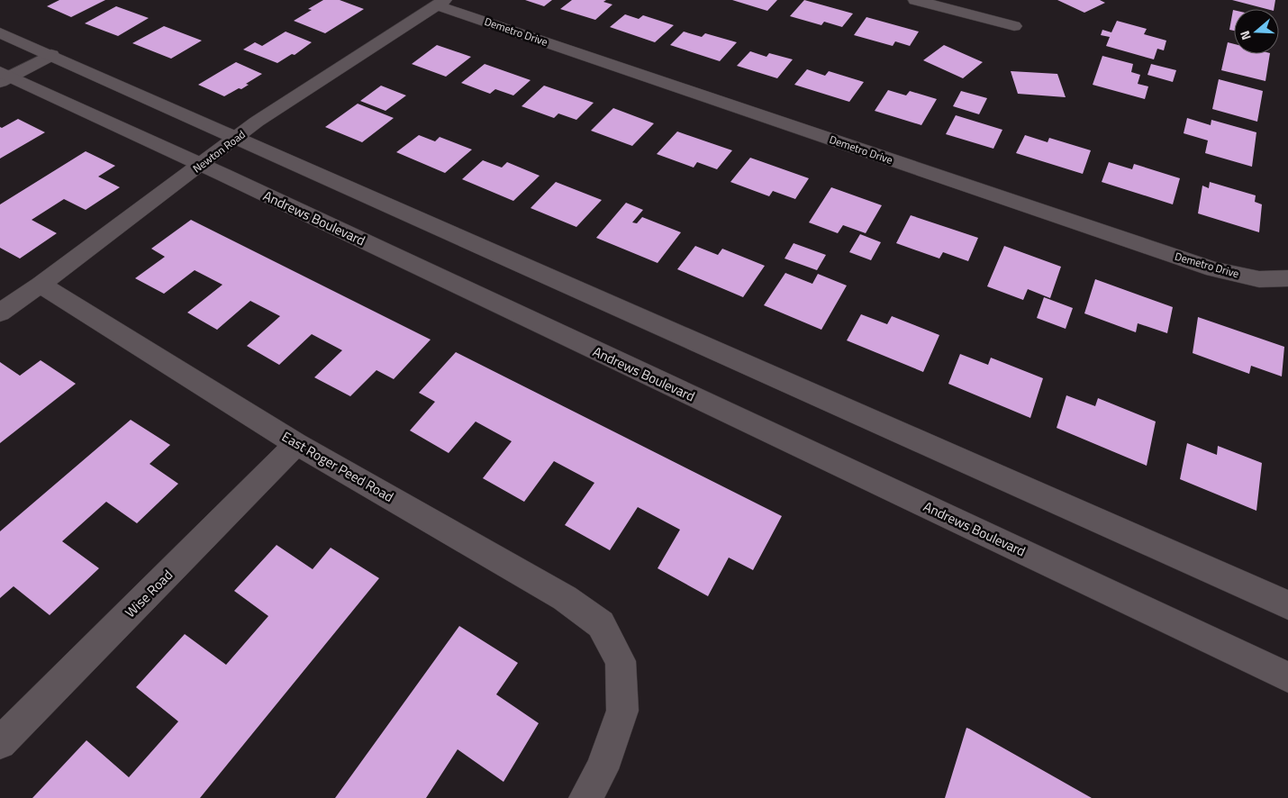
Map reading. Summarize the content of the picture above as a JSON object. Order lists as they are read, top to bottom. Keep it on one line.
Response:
{"streets":{"street":["Demetro Drive","Newton Road","Andrews Boulevard","East Roger Peed Road","Wise Road"]},"crossings":[["Demetro Drive","Newton Road"],["Newton Road","Andrews Boulevard"],["Newton Road","East Roger Peed Road"],["East Roger Peed Road","Wise Road"]],"north":"left"}
